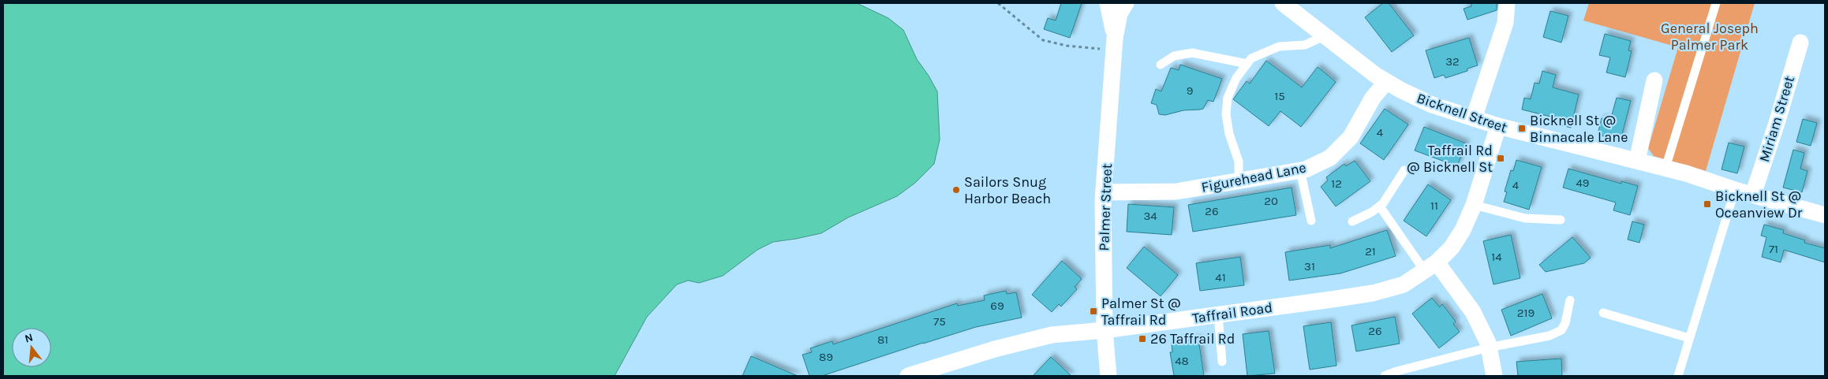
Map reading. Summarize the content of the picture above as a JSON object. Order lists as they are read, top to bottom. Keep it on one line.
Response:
{"streets":{"street":["Bicknell Street","Miriam Street","Figurehead Lane","Palmer Street","Taffrail Road"]},"crossings":[["Bicknell Street","Miriam Street"],["Bicknell Street","Figurehead Lane"],["Bicknell Street","Taffrail Road"],["Figurehead Lane","Palmer Street"],["Palmer Street","Taffrail Road"]],"parks":["General Joseph Palmer Park"],"places":{"transit":["Bicknell St @ Binnacale Lane","Taffrail Rd @ Bicknell St","Bicknell St @ Oceanview Dr","Palmer St @ Taffrail Rd","26 Taffrail Rd"],"other":["Sailors Snug Harbor Beach"]},"house_numbers":["32","9","15","4","49","12","4","20","11","26","34","71","21","14","31","41","69","219","75","26","81","89","48"],"north":"top"}
